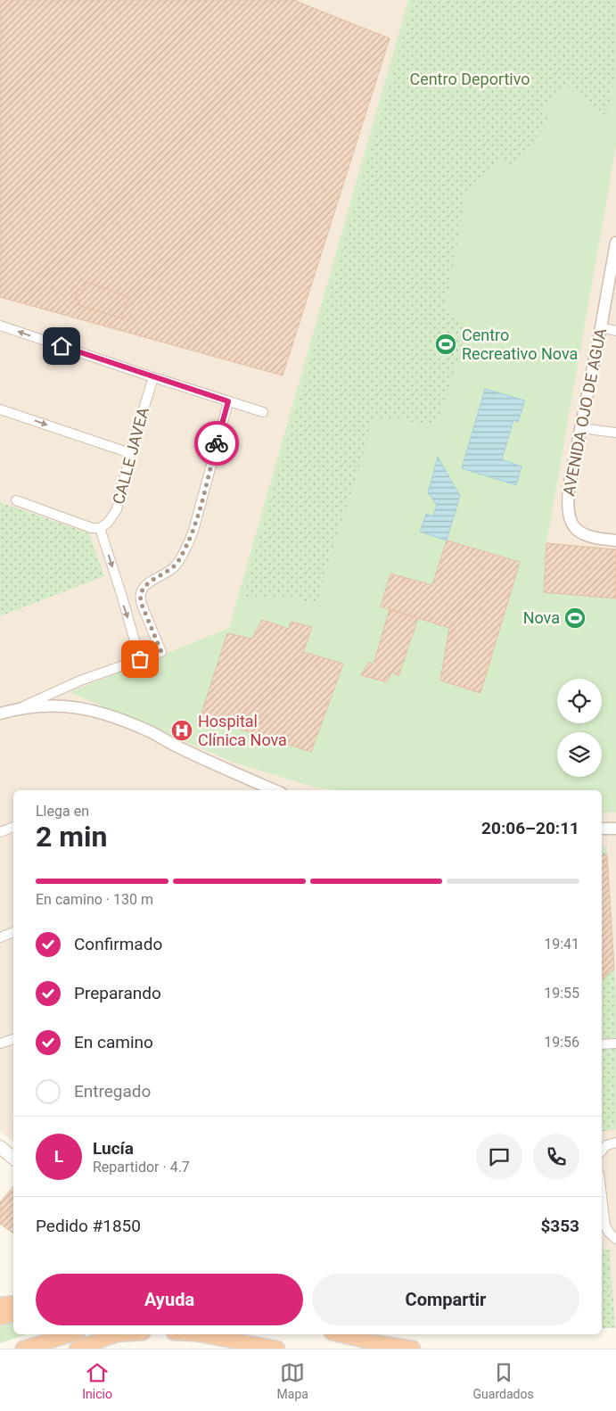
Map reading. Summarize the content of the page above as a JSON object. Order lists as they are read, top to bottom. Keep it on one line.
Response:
{"streets":{"street":["AVENIDA OJO DE AGUA","CALLE JAVEA"]},"parks":["Centro Deportivo"],"places":{"sports":["Centro Recreativo Nova","Nova"],"hospital":["Hospital Clínica Nova"]},"page":{"heading":["2 min","Llega en","20:06–20:11"],"panel":["Lucía","Repartidor · 4.7","Pedido #1850","$353"],"bar":"En camino · 130 m","list":[["Confirmado","19:41"],["Preparando","19:55"],["En camino","19:56"],"Entregado"],"round":"L","buttons":["Ayuda","Compartir"],"tabs":["Inicio","Mapa","Guardados"]}}
